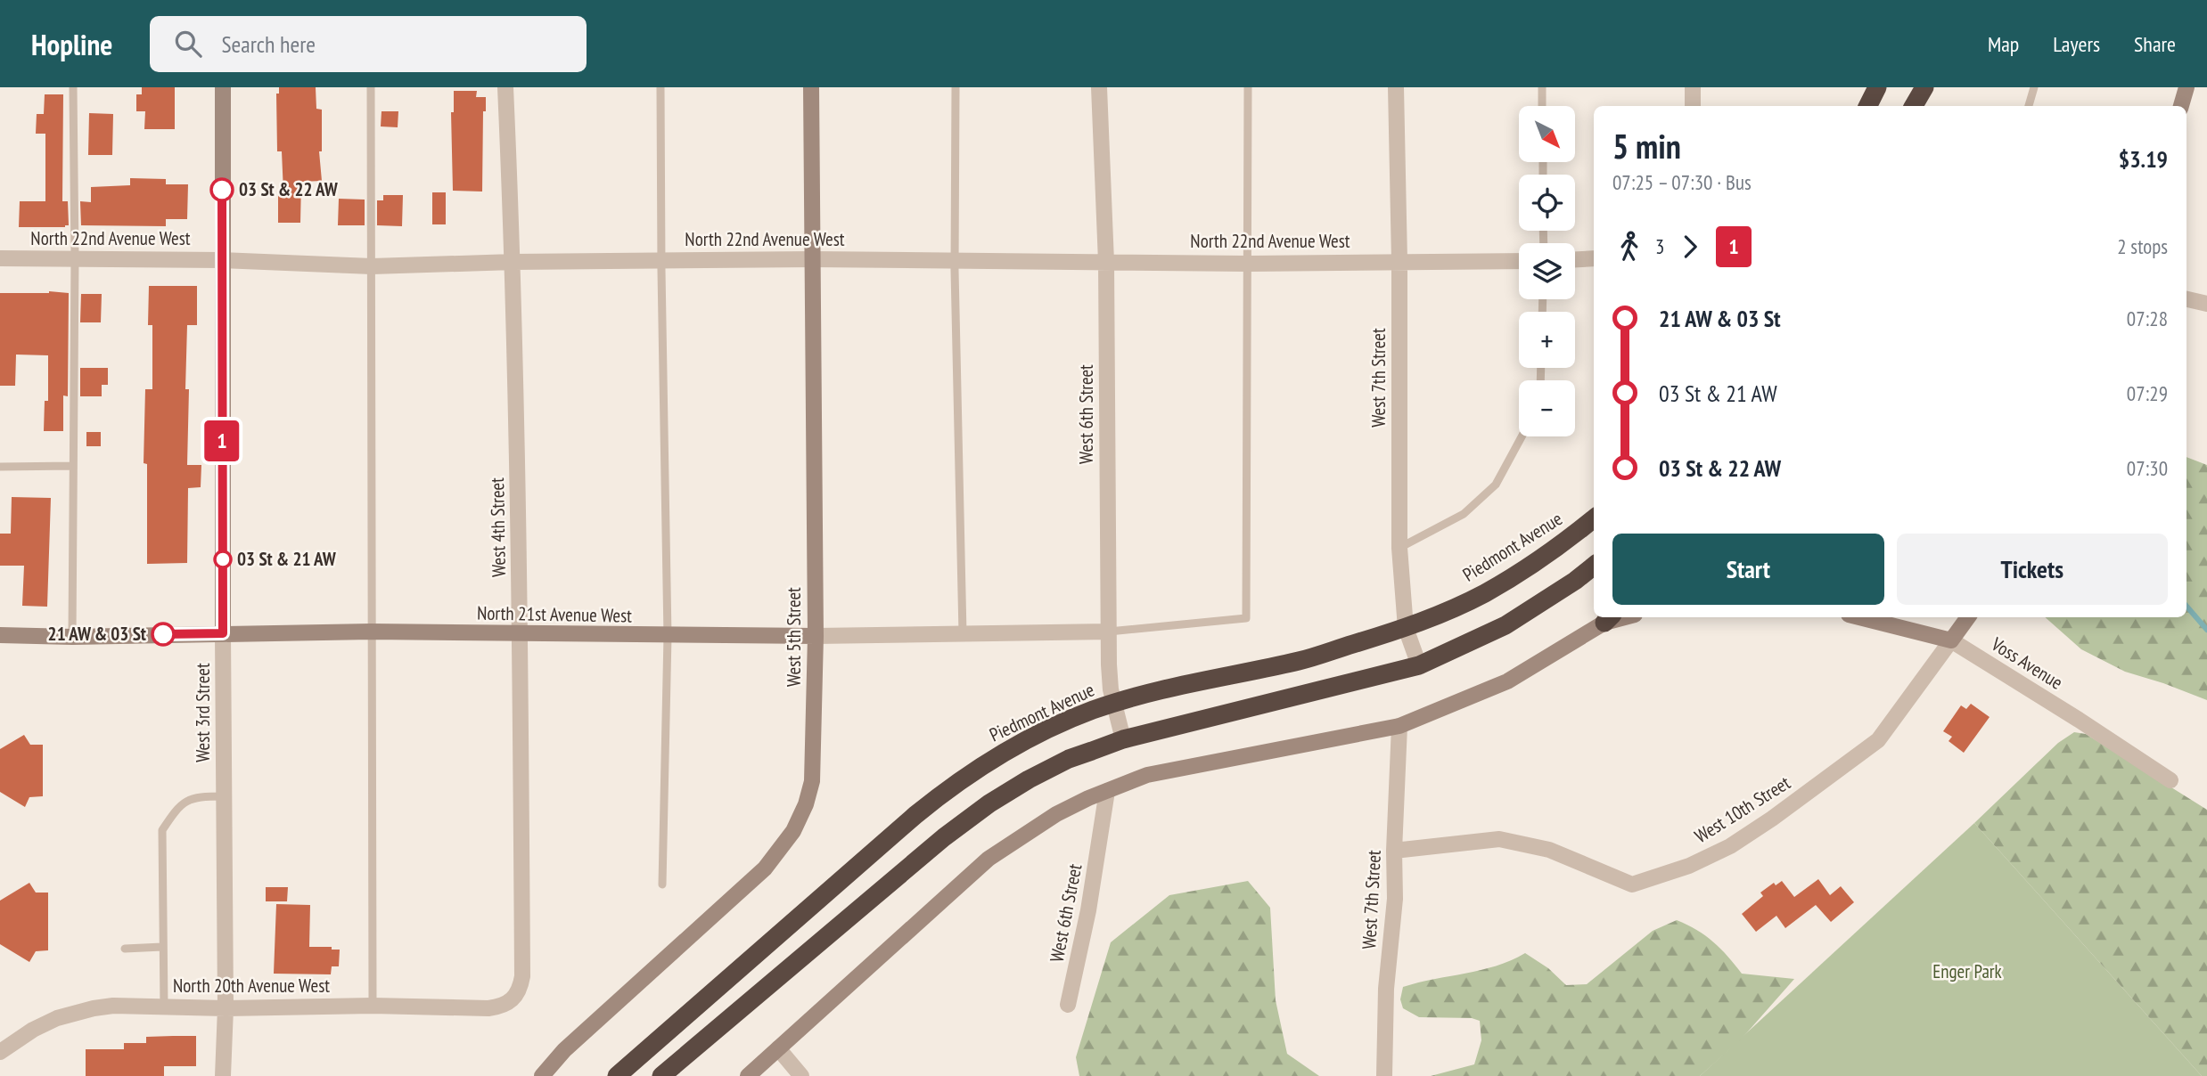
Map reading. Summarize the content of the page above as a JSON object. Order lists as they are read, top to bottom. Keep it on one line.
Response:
{"streets":{"highway":["Piedmont Avenue"],"street":["North 22nd Avenue West","West 7th Street","West 6th Street","West 4th Street","North 21st Avenue West","West 5th Street","Voss Avenue","West 3rd Street","West 10th Street","North 20th Avenue West"]},"crossings":[["North 22nd Avenue West","West 7th Street"],["North 22nd Avenue West","West 6th Street"],["North 22nd Avenue West","West 4th Street"],["North 22nd Avenue West","West 5th Street"],["North 22nd Avenue West","West 3rd Street"],["West 7th Street","Piedmont Avenue"],["West 7th Street","West 10th Street"],["West 6th Street","Piedmont Avenue"],["West 6th Street","North 21st Avenue West"],["West 4th Street","North 21st Avenue West"],["West 4th Street","North 20th Avenue West"],["North 21st Avenue West","West 5th Street"],["North 21st Avenue West","West 3rd Street"],["Voss Avenue","West 10th Street"],["West 3rd Street","North 20th Avenue West"]],"parks":["Enger Park"],"places":["03 St & 22 AW","03 St & 21 AW","21 AW & 03 St"],"lines":["bus line 1"],"north":"bottom right","page":{"header":"Hopline","search":"Search here","nav":["Map","Layers","Share"],"on_map":"1","map_buttons":["+","−"],"heading":["5 min","07:25 – 07:30 · Bus","$3.19"],"legs":["3","1","2 stops"],"list":[{"name":"21 AW & 03 St","value":"07:28"},{"name":"03 St & 21 AW","value":"07:29"},{"name":"03 St & 22 AW","value":"07:30"}],"buttons":["Start","Tickets"]}}
